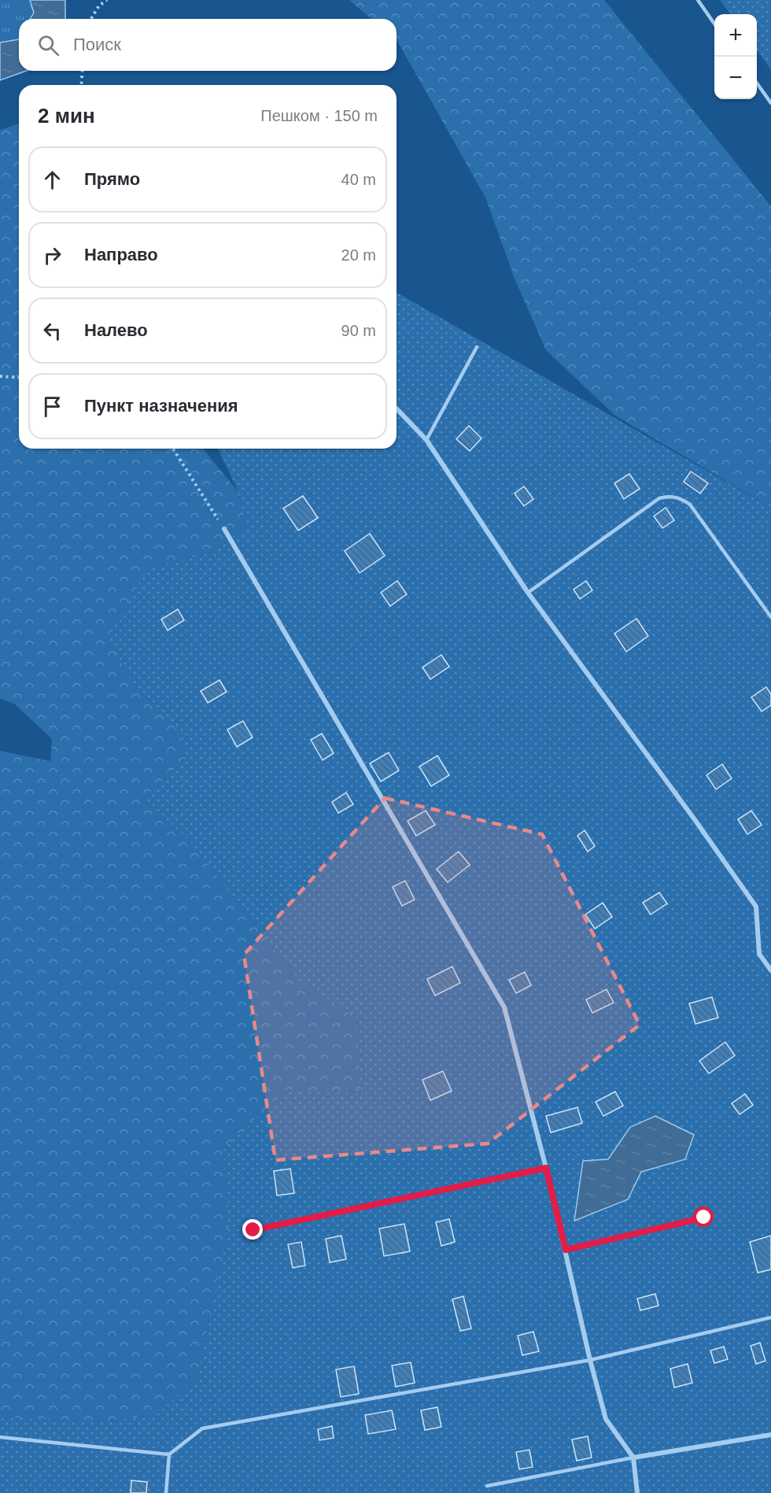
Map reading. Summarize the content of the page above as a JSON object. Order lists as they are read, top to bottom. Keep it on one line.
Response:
{"page":{"map_buttons":["+","−"],"search":"Поиск","heading":["2 мин","Пешком · 150 m"],"list":[["Прямо","40 m"],["Направо","20 m"],["Налево","90 m"],"Пункт назначения"]}}
